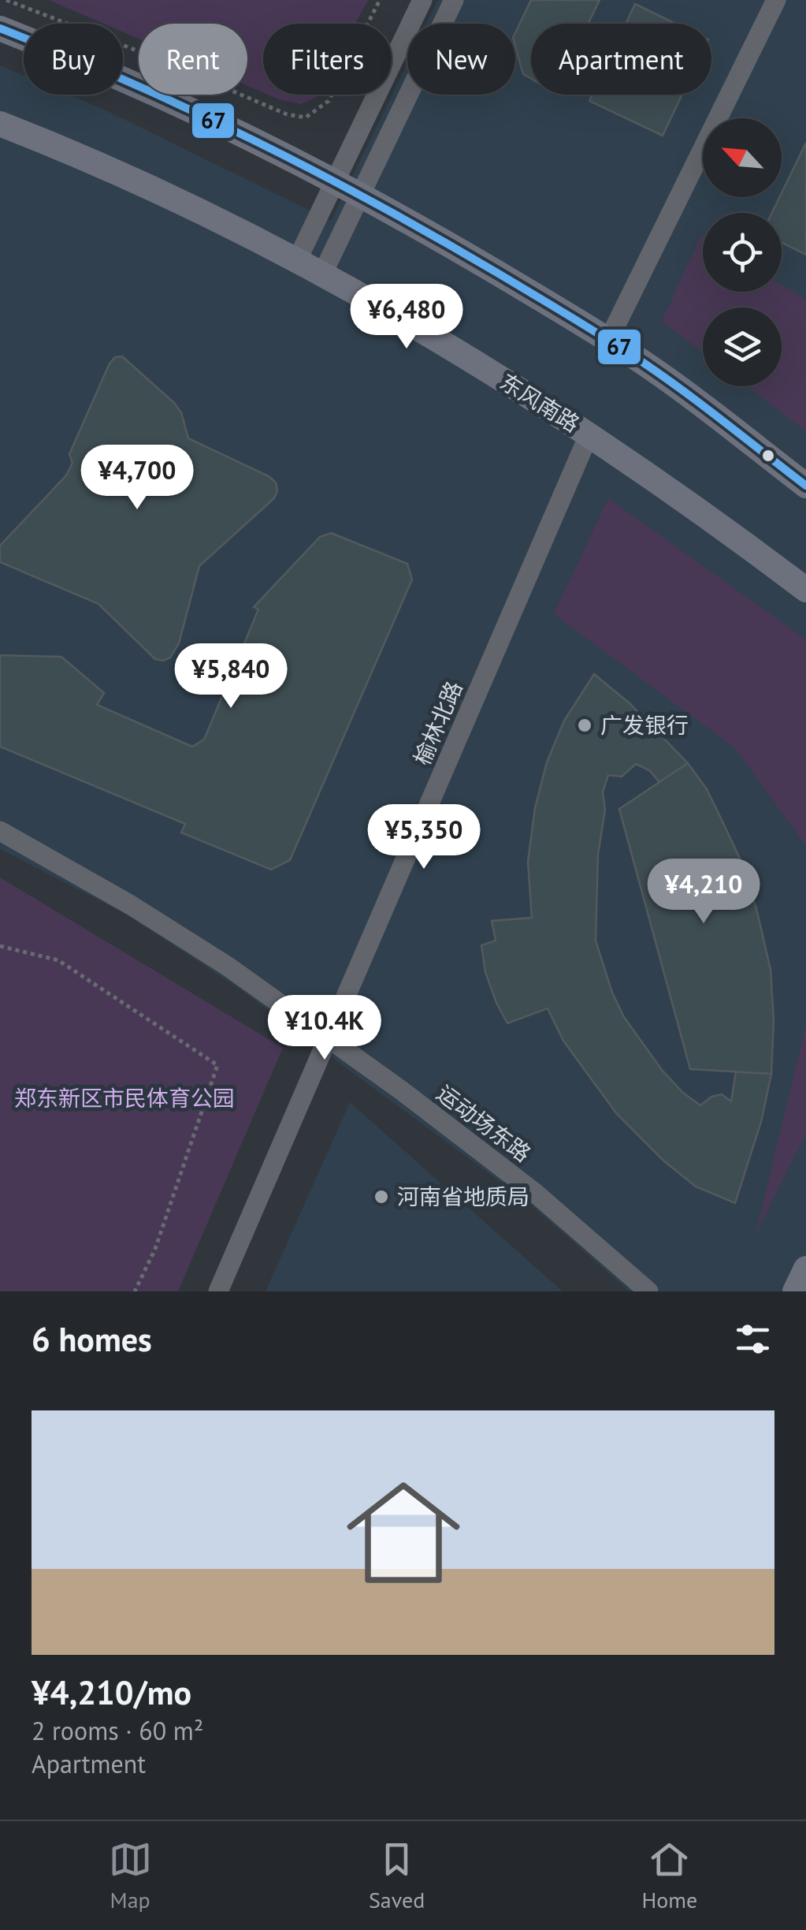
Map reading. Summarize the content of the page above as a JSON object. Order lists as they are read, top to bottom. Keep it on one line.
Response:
{"streets":{"main road":["东风南路"],"street":["榆林北路","运动场东路"]},"crossings":[["东风南路","榆林北路"],["榆林北路","运动场东路"]],"parks":["郑东新区市民体育公园"],"places":["广发银行","河南省地质局"],"lines":["transit line 67"],"north":"top left","page":{"chip":["Buy","Rent","Filters","New","Apartment"],"price":["¥6,480","¥4,700","¥5,840","¥5,350","¥4,210","¥10.4K"],"heading":"6 homes","list":[{"name":"¥4,210/mo","note":"2 rooms · 60 m² · Apartment"}],"tabs":["Map","Saved","Home"]}}
